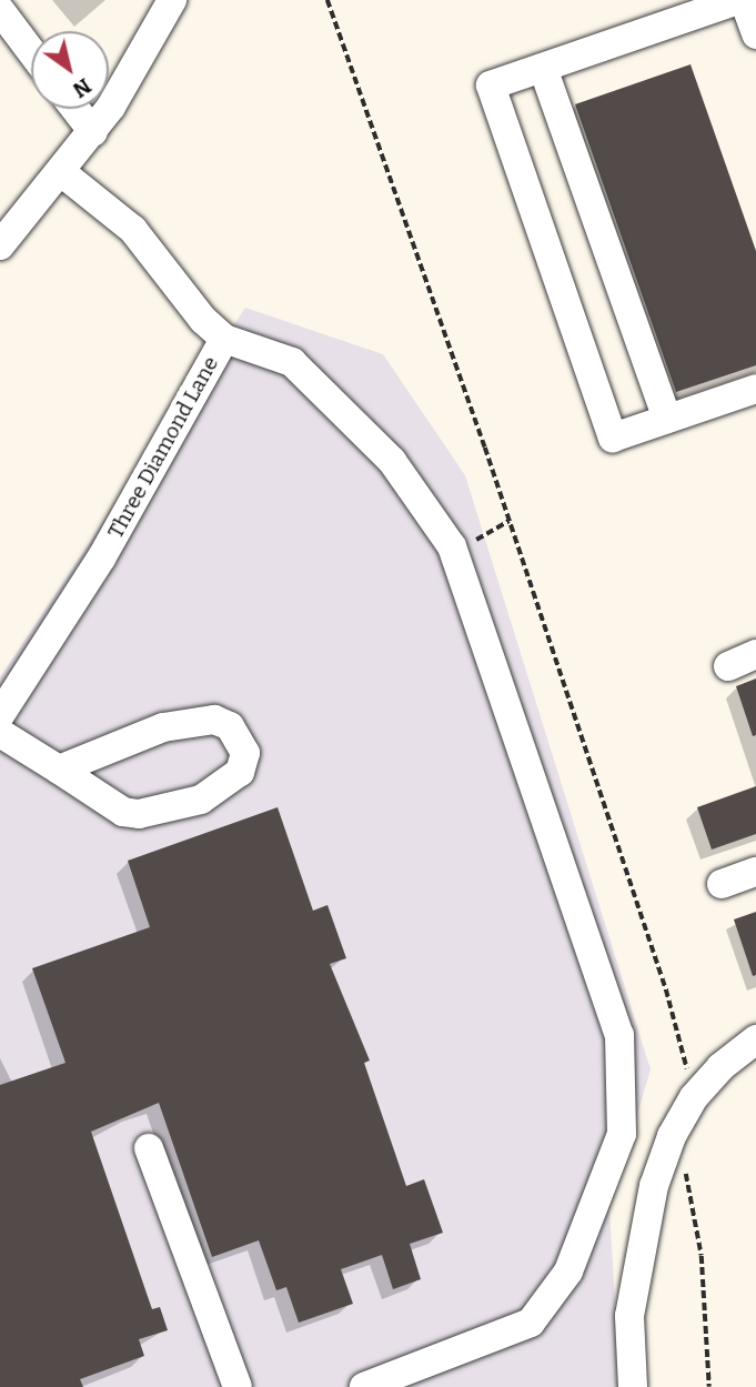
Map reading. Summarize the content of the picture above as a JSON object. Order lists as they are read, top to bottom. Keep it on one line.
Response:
{"streets":{"street":["Three Diamond Lane"]},"north":"bottom right"}
